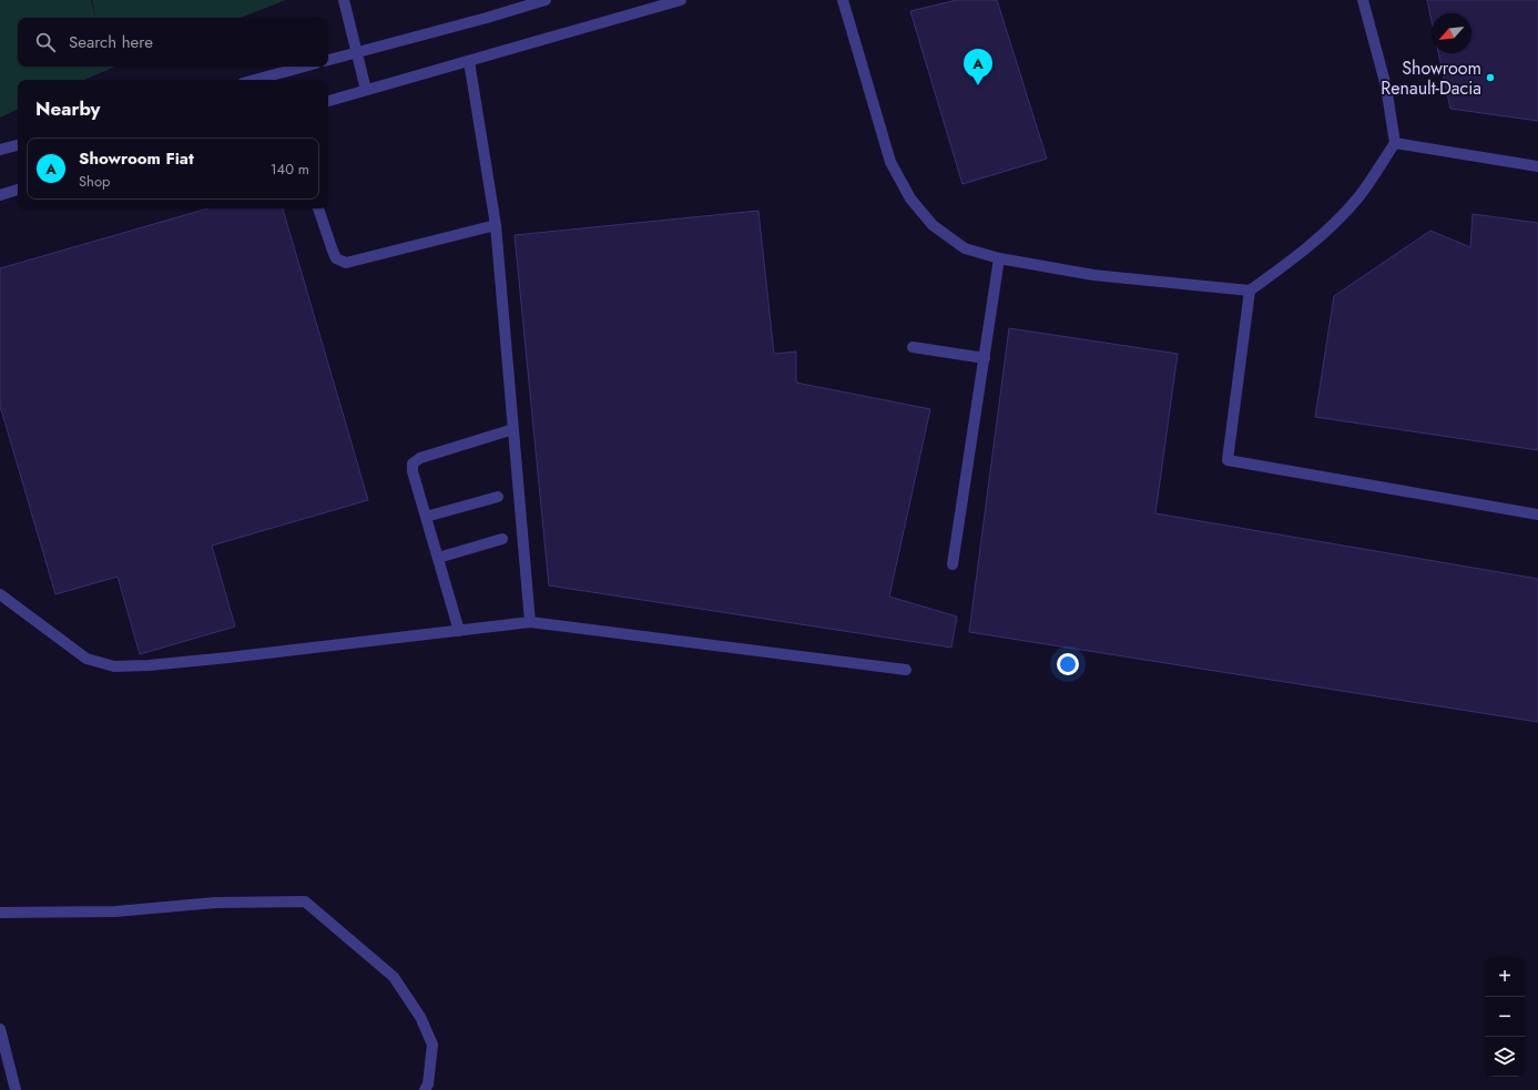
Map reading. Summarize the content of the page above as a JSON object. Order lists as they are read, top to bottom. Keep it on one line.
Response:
{"places":["Showroom Renault-Dacia"],"north":"bottom left","page":{"search":"Search here","pins":"A","heading":"Nearby","list":[{"mark":"A","name":"Showroom Fiat","note":"Shop","value":"140 m"}],"map_buttons":["+","−"]}}
